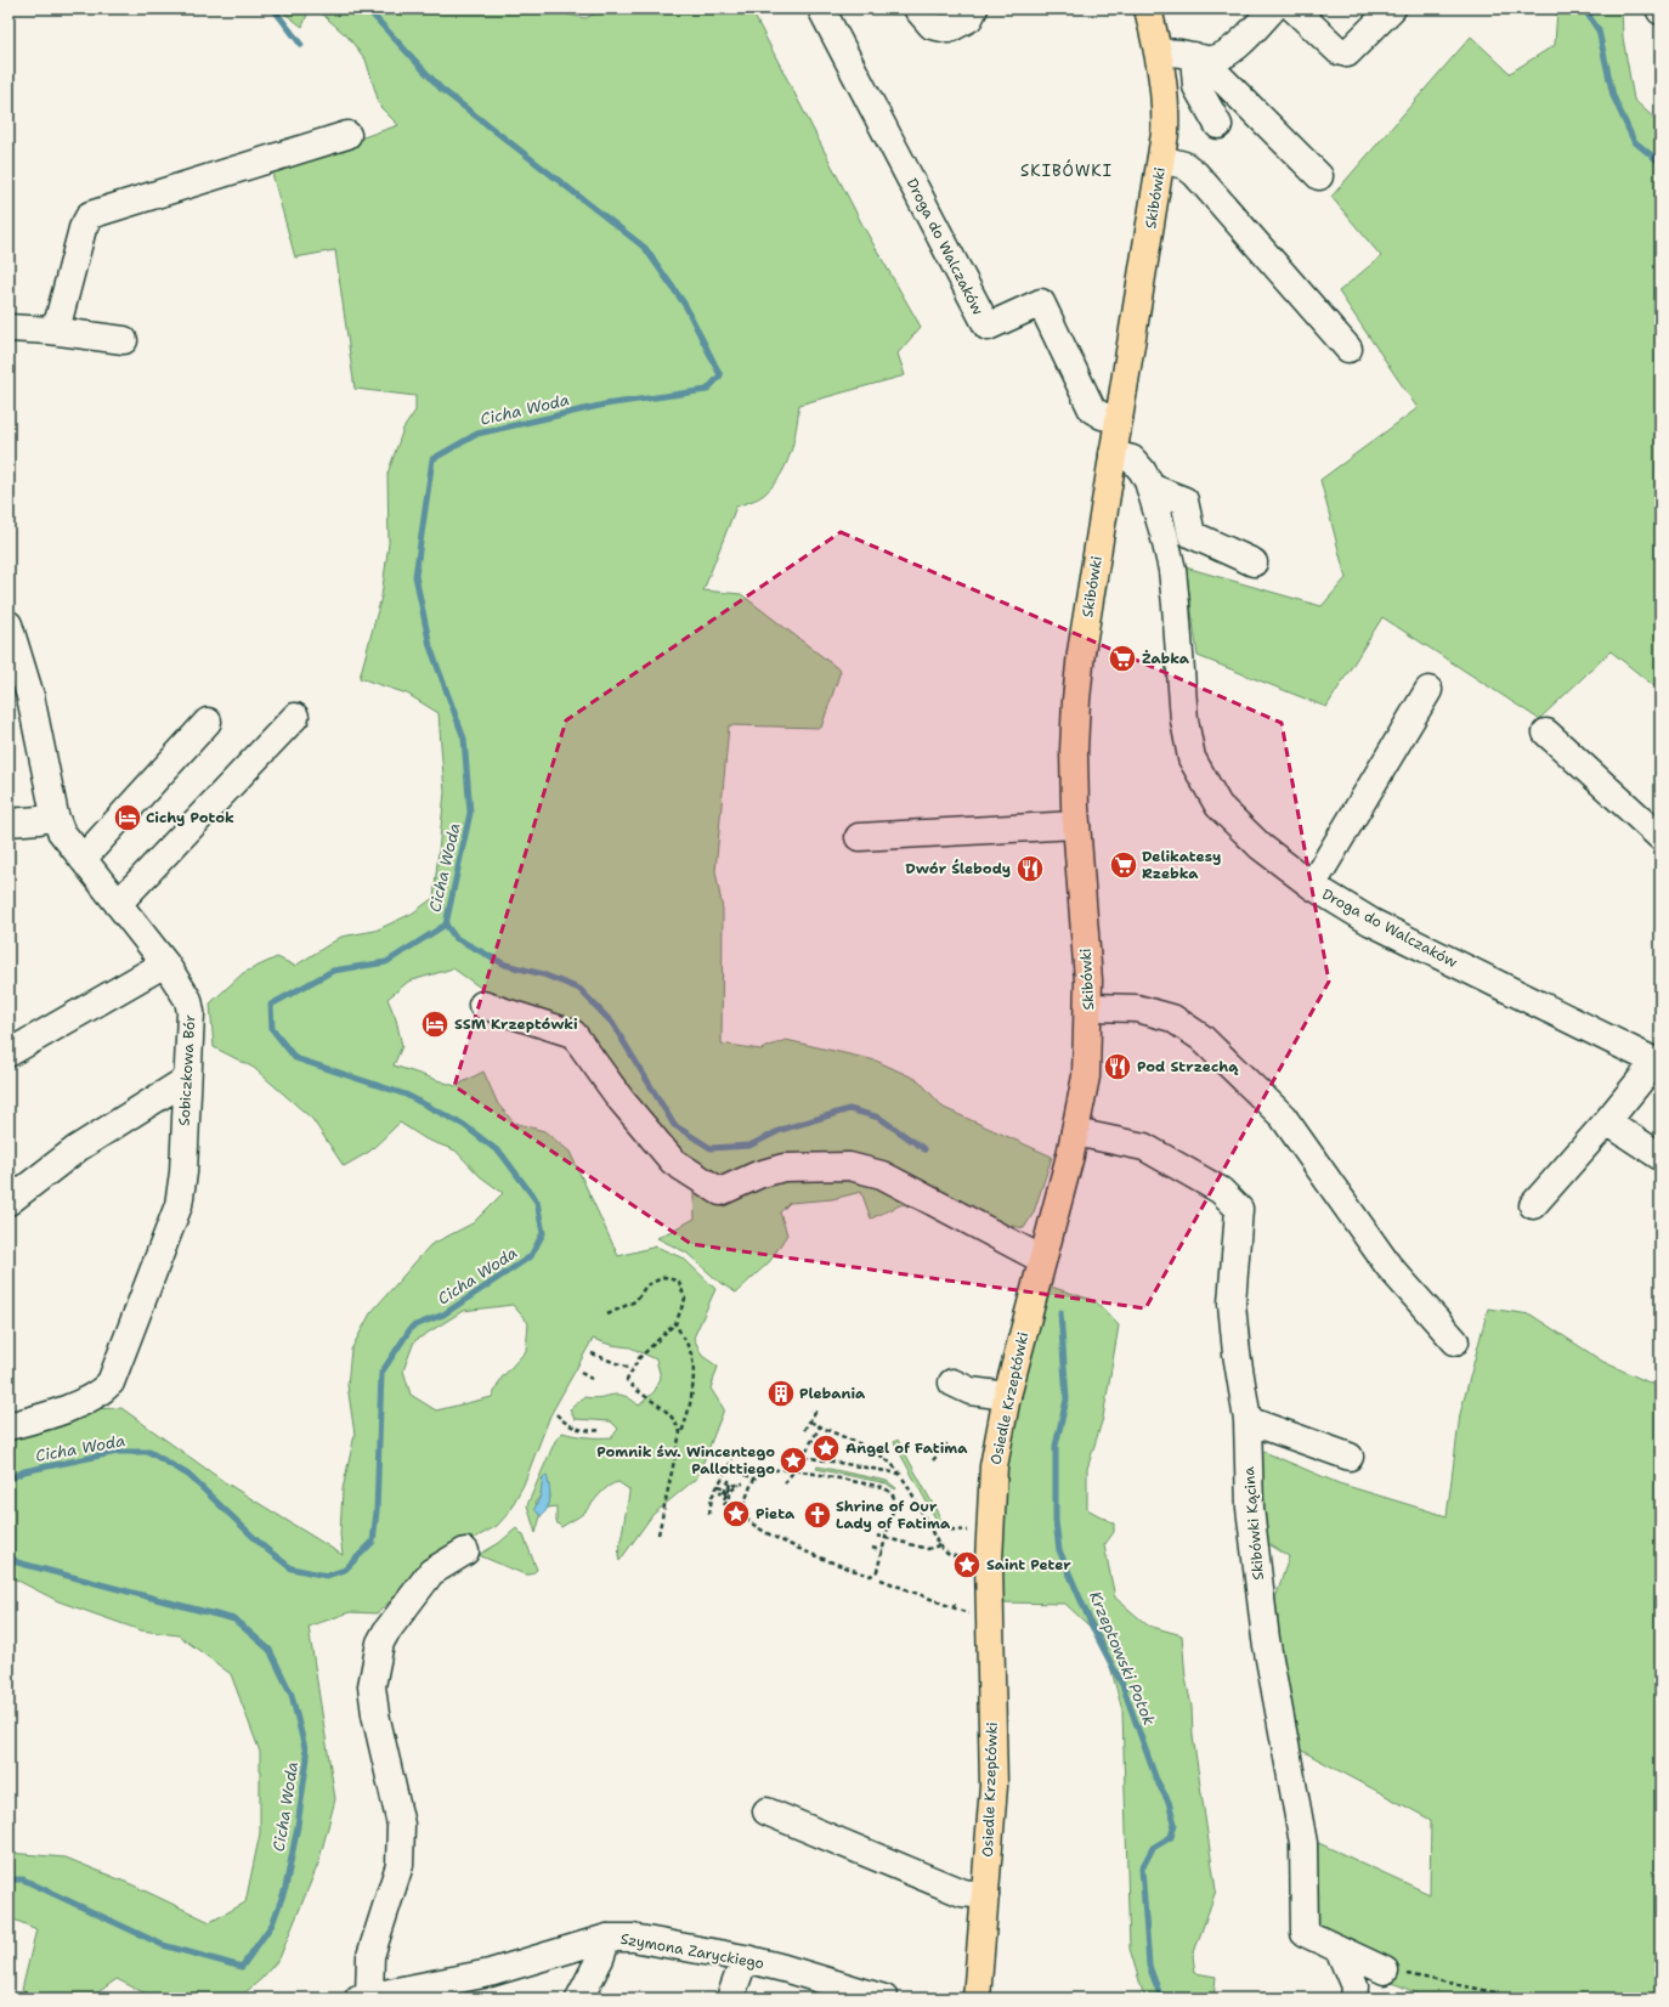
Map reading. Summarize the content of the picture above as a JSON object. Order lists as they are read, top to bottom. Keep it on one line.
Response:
{"streets":{"main road":["Skibówki","Osiedle Krzeptówki"],"street":["Droga do Walczaków","Sobiczkowa Bór","Skibówki Kącina","Szymona Zaryckiego"]},"crossings":[["Skibówki","Droga do Walczaków"],["Skibówki","Osiedle Krzeptówki"],["Skibówki","Skibówki Kącina"]],"districts":["SKIBÓWKI"],"water":["Cicha Woda","Krzeptowski Potok"],"places":{"supermarket":["Żabka","Delikatesy Rzebka"],"hotel":["Cichy Potok","SSM Krzeptówki"],"restaurant":["Dwór Ślebody","Pod Strzechą"],"building":["Plebania"],"place":["Angel of Fatima","Pomnik św. Wincentego Pallottiego","Pieta","Saint Peter"],"church":["Shrine of Our Lady of Fatima"]}}
